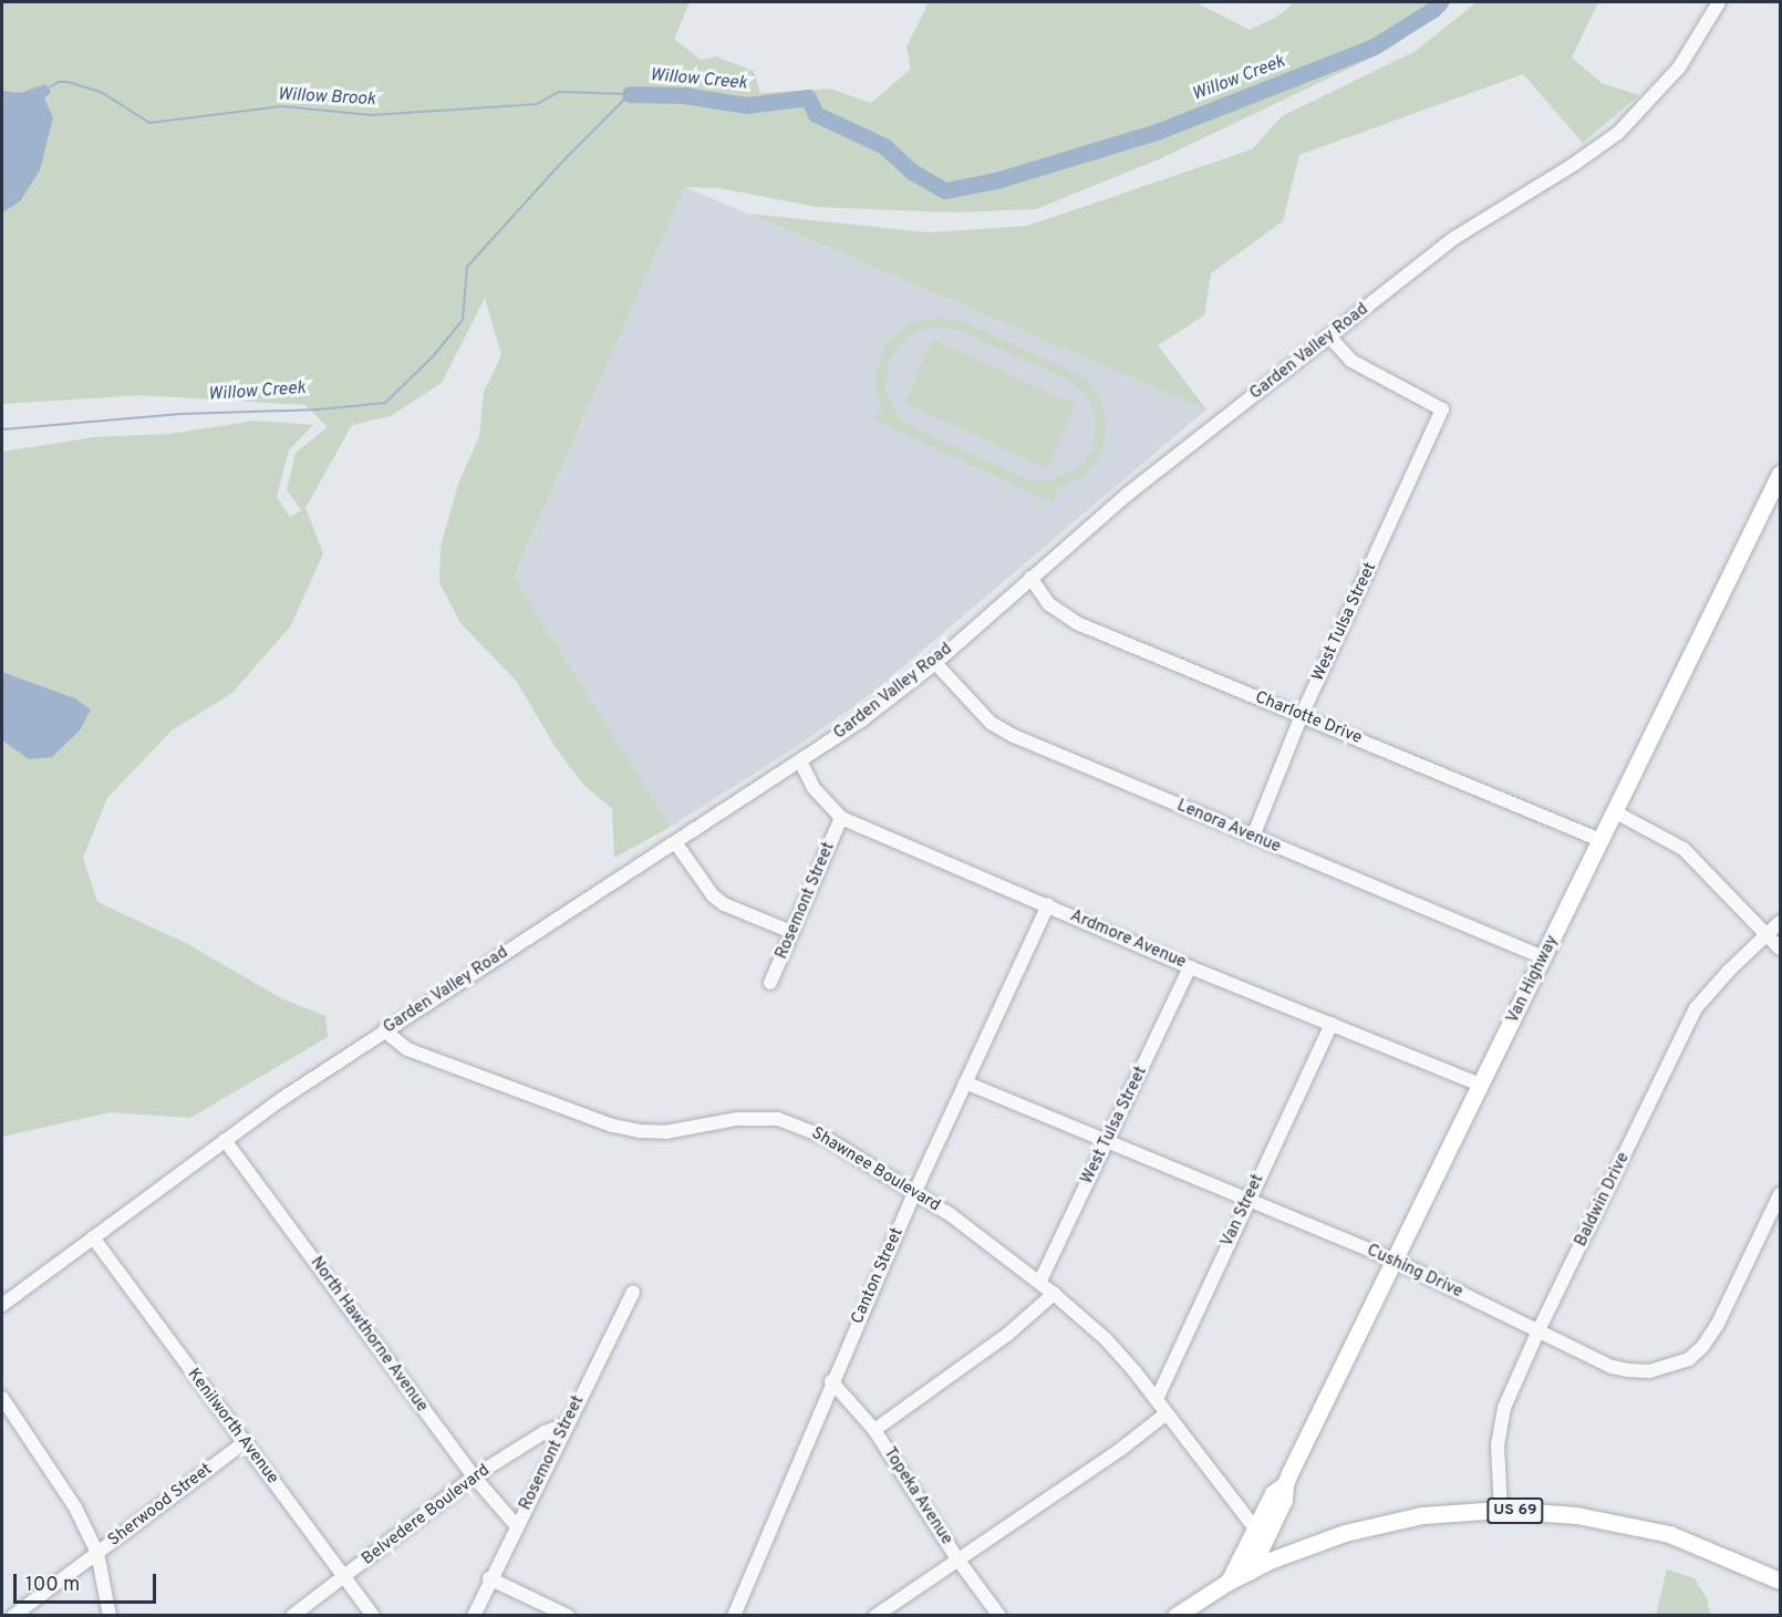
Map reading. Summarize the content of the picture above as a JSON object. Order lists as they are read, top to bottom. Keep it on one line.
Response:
{"streets":{"main road":["Van Highway","US 69"],"street":["Garden Valley Road","West Tulsa Street","Charlotte Drive","Lenora Avenue","Rosemont Street","Ardmore Avenue","Shawnee Boulevard","Baldwin Drive","Van Street","Cushing Drive","Canton Street","North Hawthorne Avenue","Kenilworth Avenue","Topeka Avenue","Sherwood Street","Belvedere Boulevard"]},"crossings":[["Garden Valley Road","West Tulsa Street"],["Garden Valley Road","Charlotte Drive"],["Garden Valley Road","Lenora Avenue"],["Garden Valley Road","Ardmore Avenue"],["Garden Valley Road","Shawnee Boulevard"],["Garden Valley Road","North Hawthorne Avenue"],["Garden Valley Road","Kenilworth Avenue"],["West Tulsa Street","Charlotte Drive"],["West Tulsa Street","Lenora Avenue"],["West Tulsa Street","Ardmore Avenue"],["West Tulsa Street","Shawnee Boulevard"],["West Tulsa Street","Cushing Drive"],["Charlotte Drive","Van Highway"],["Lenora Avenue","Van Highway"],["Rosemont Street","Ardmore Avenue"],["Rosemont Street","North Hawthorne Avenue"],["Rosemont Street","Belvedere Boulevard"],["Ardmore Avenue","Van Highway"],["Ardmore Avenue","Van Street"],["Ardmore Avenue","Canton Street"],["Van Highway","Shawnee Boulevard"],["Van Highway","Cushing Drive"],["Van Highway","US 69"],["Shawnee Boulevard","Van Street"],["Shawnee Boulevard","Canton Street"],["Baldwin Drive","Cushing Drive"],["Baldwin Drive","US 69"],["Van Street","Cushing Drive"],["Cushing Drive","Canton Street"],["Canton Street","Topeka Avenue"],["North Hawthorne Avenue","Belvedere Boulevard"],["Kenilworth Avenue","Sherwood Street"],["Kenilworth Avenue","Belvedere Boulevard"]],"water":["Willow Creek","Willow Brook"],"scale_bar":"100 m"}
